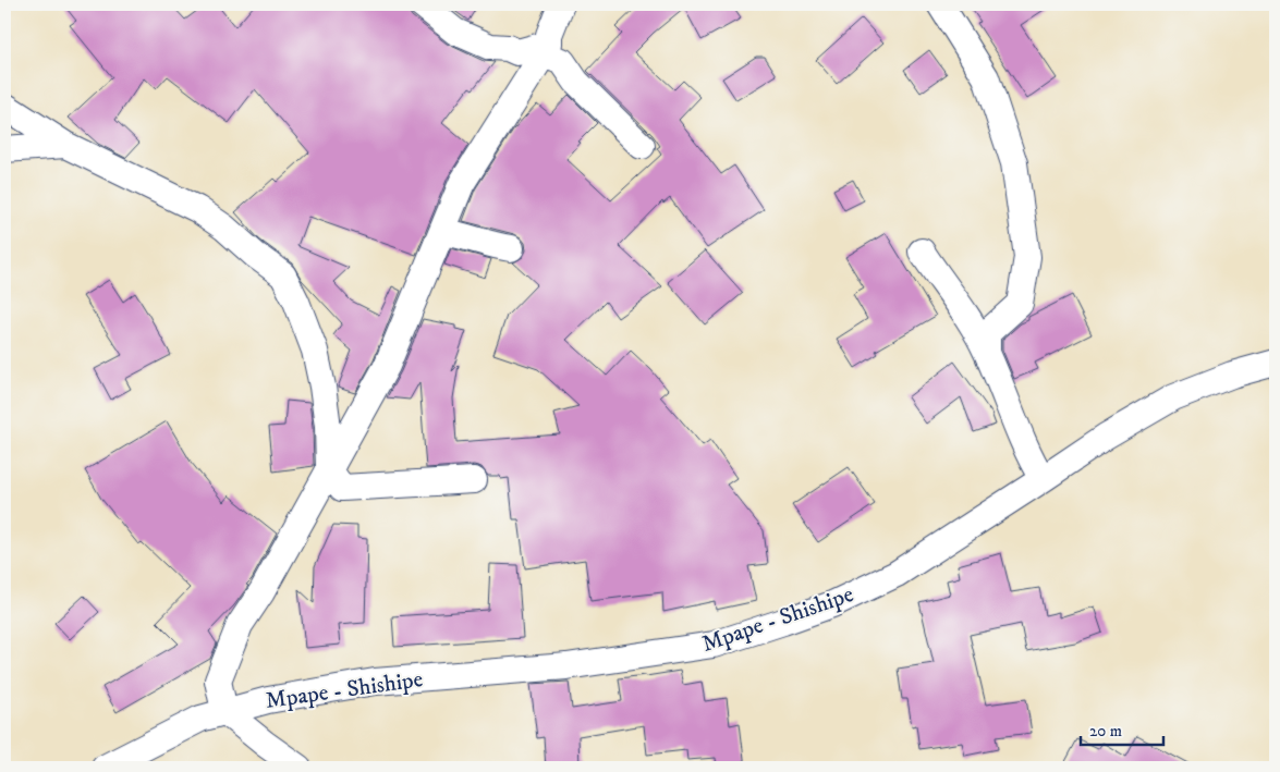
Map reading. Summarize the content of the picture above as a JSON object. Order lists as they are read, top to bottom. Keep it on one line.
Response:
{"streets":{"street":["Mpape - Shishipe"]},"scale_bar":"20 m"}
